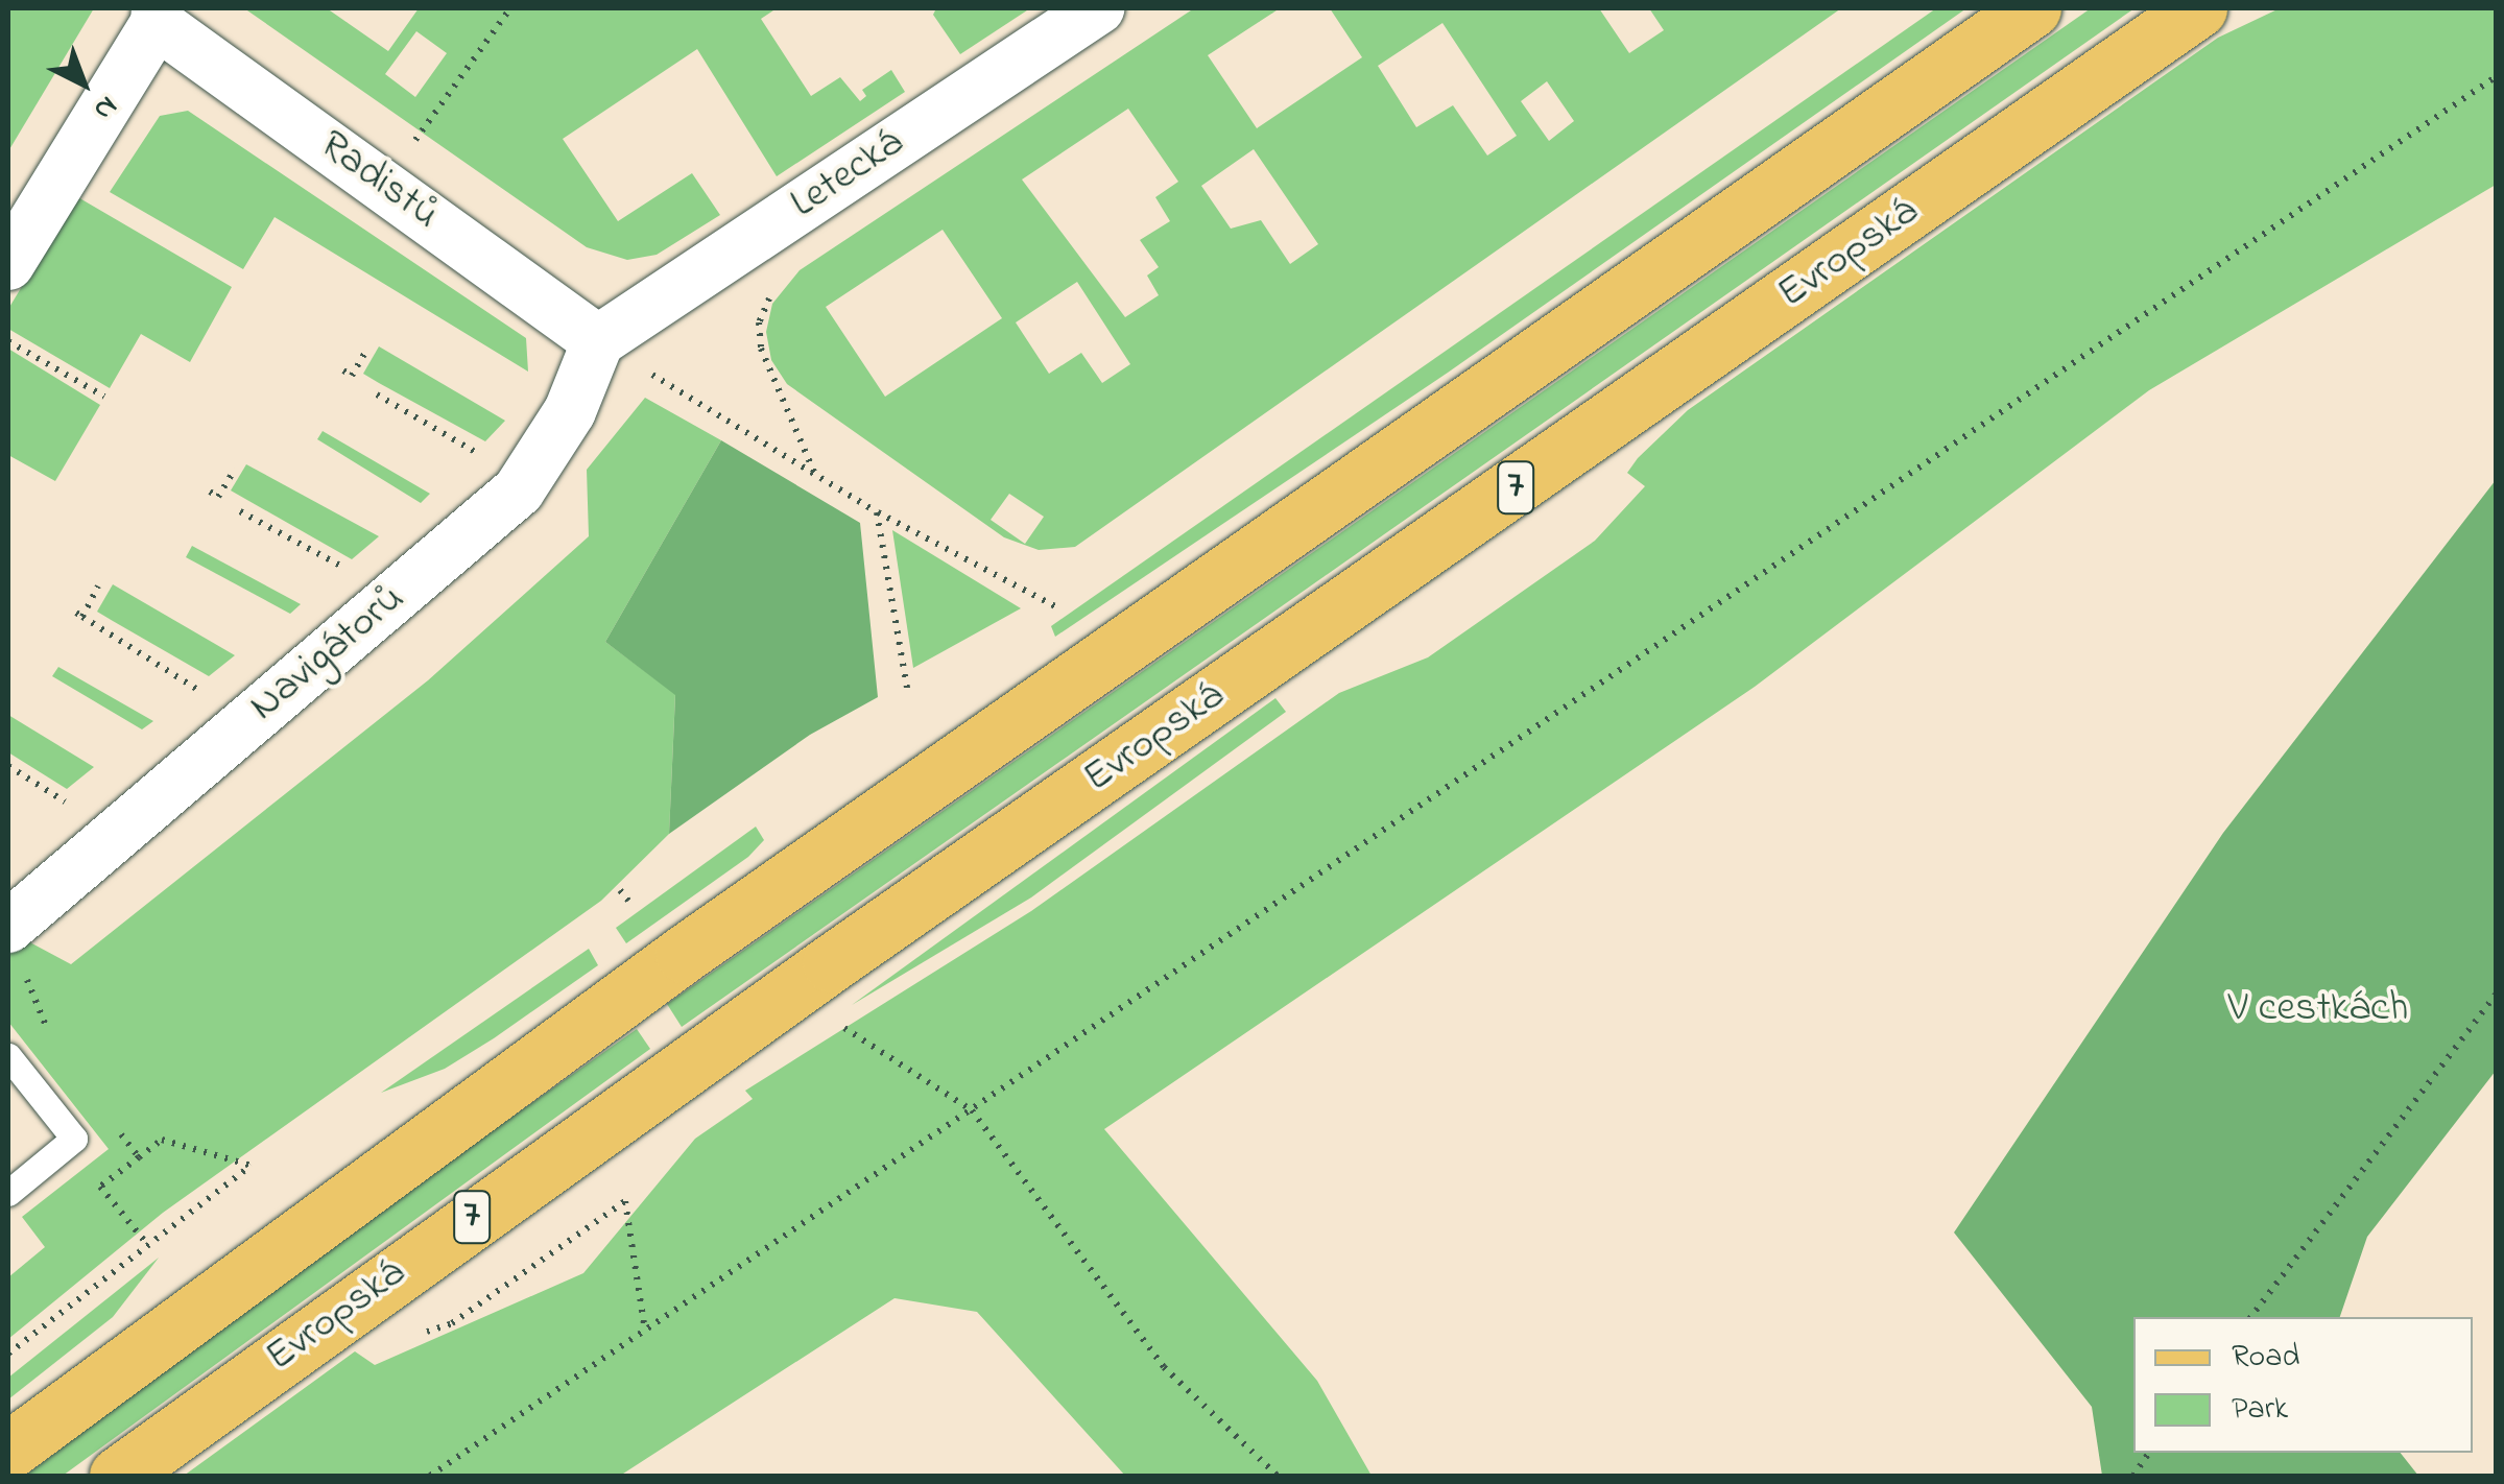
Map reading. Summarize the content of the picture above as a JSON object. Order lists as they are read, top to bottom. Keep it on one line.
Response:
{"streets":{"main road":["Evropská","7"],"street":["Letecká","Radistů","Navigátorů"]},"crossings":[["Letecká","Radistů"],["Letecká","Navigátorů"],["Radistů","Navigátorů"]],"parks":["V cestkách"],"legend":["Road","Park"],"north":"bottom right"}
